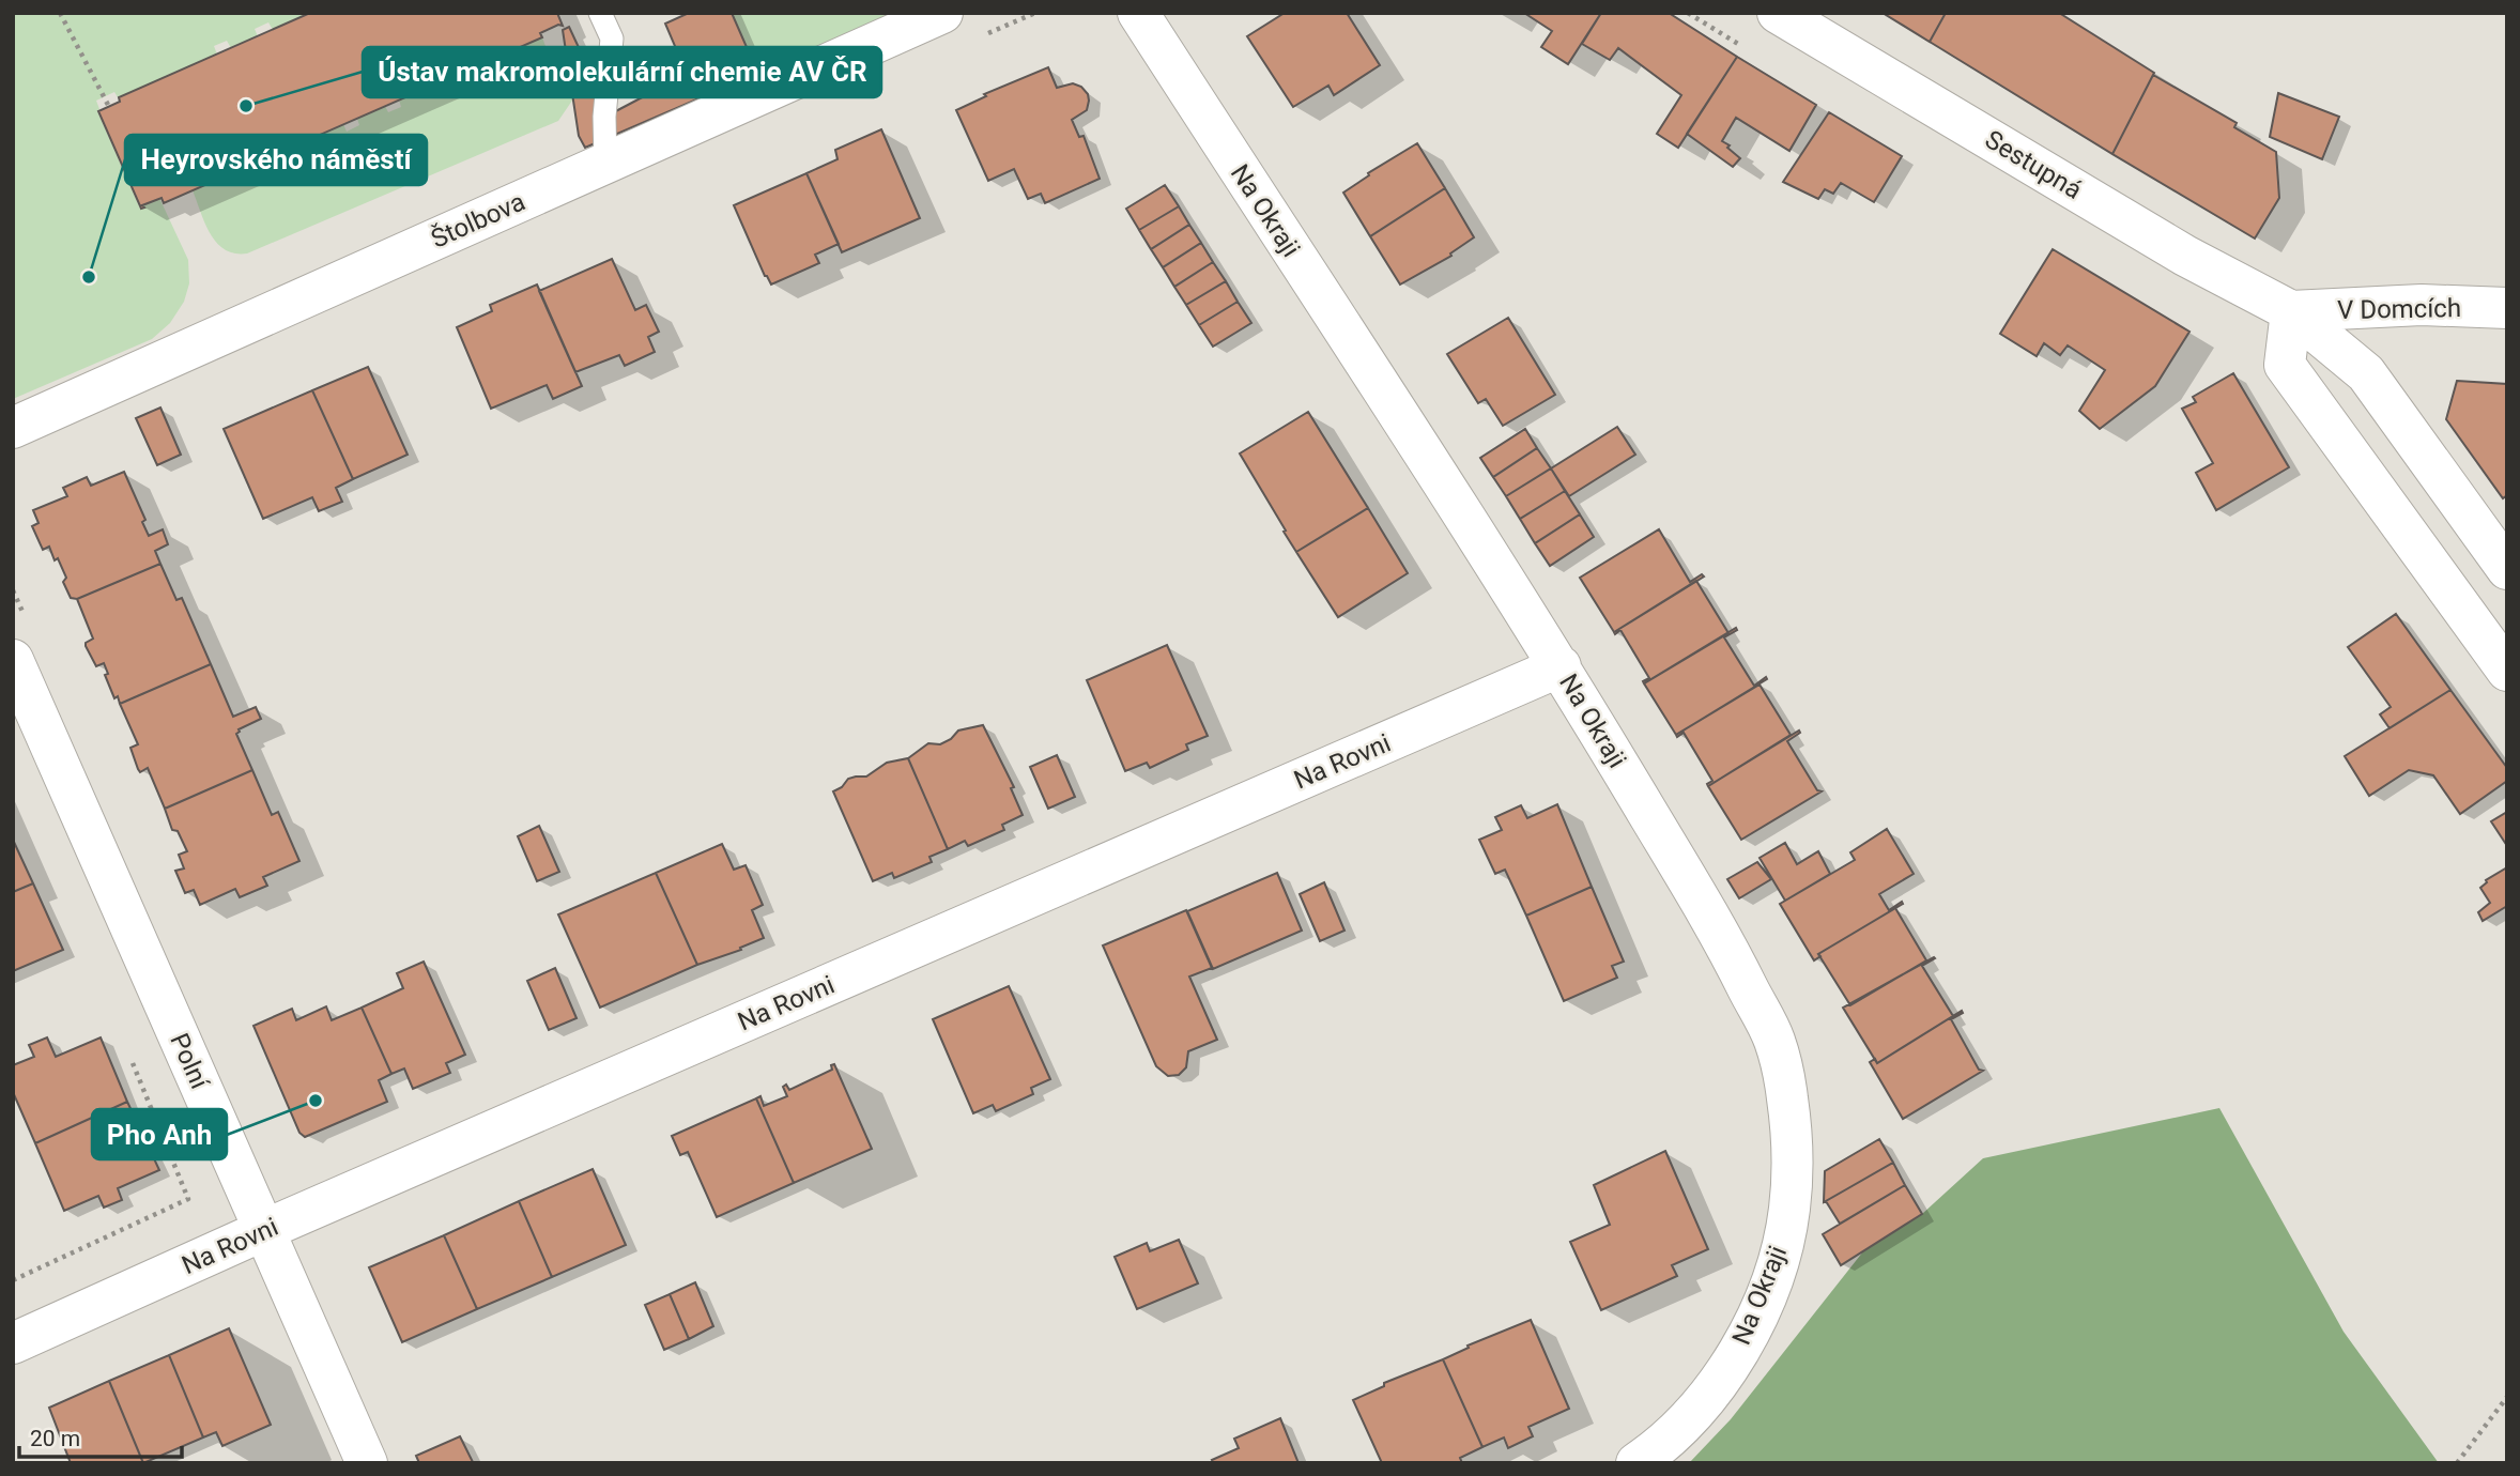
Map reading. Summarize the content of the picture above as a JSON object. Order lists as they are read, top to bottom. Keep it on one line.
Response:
{"streets":{"street":["Sestupná","Na Okraji","Štolbova","V Domcích","Na Rovni","Polní"]},"crossings":[["Sestupná","V Domcích"],["Na Okraji","Na Rovni"],["Na Rovni","Polní"]],"places":["Ústav makromolekulární chemie AV ČR","Heyrovského náměstí","Pho Anh"],"scale_bar":"20 m"}
